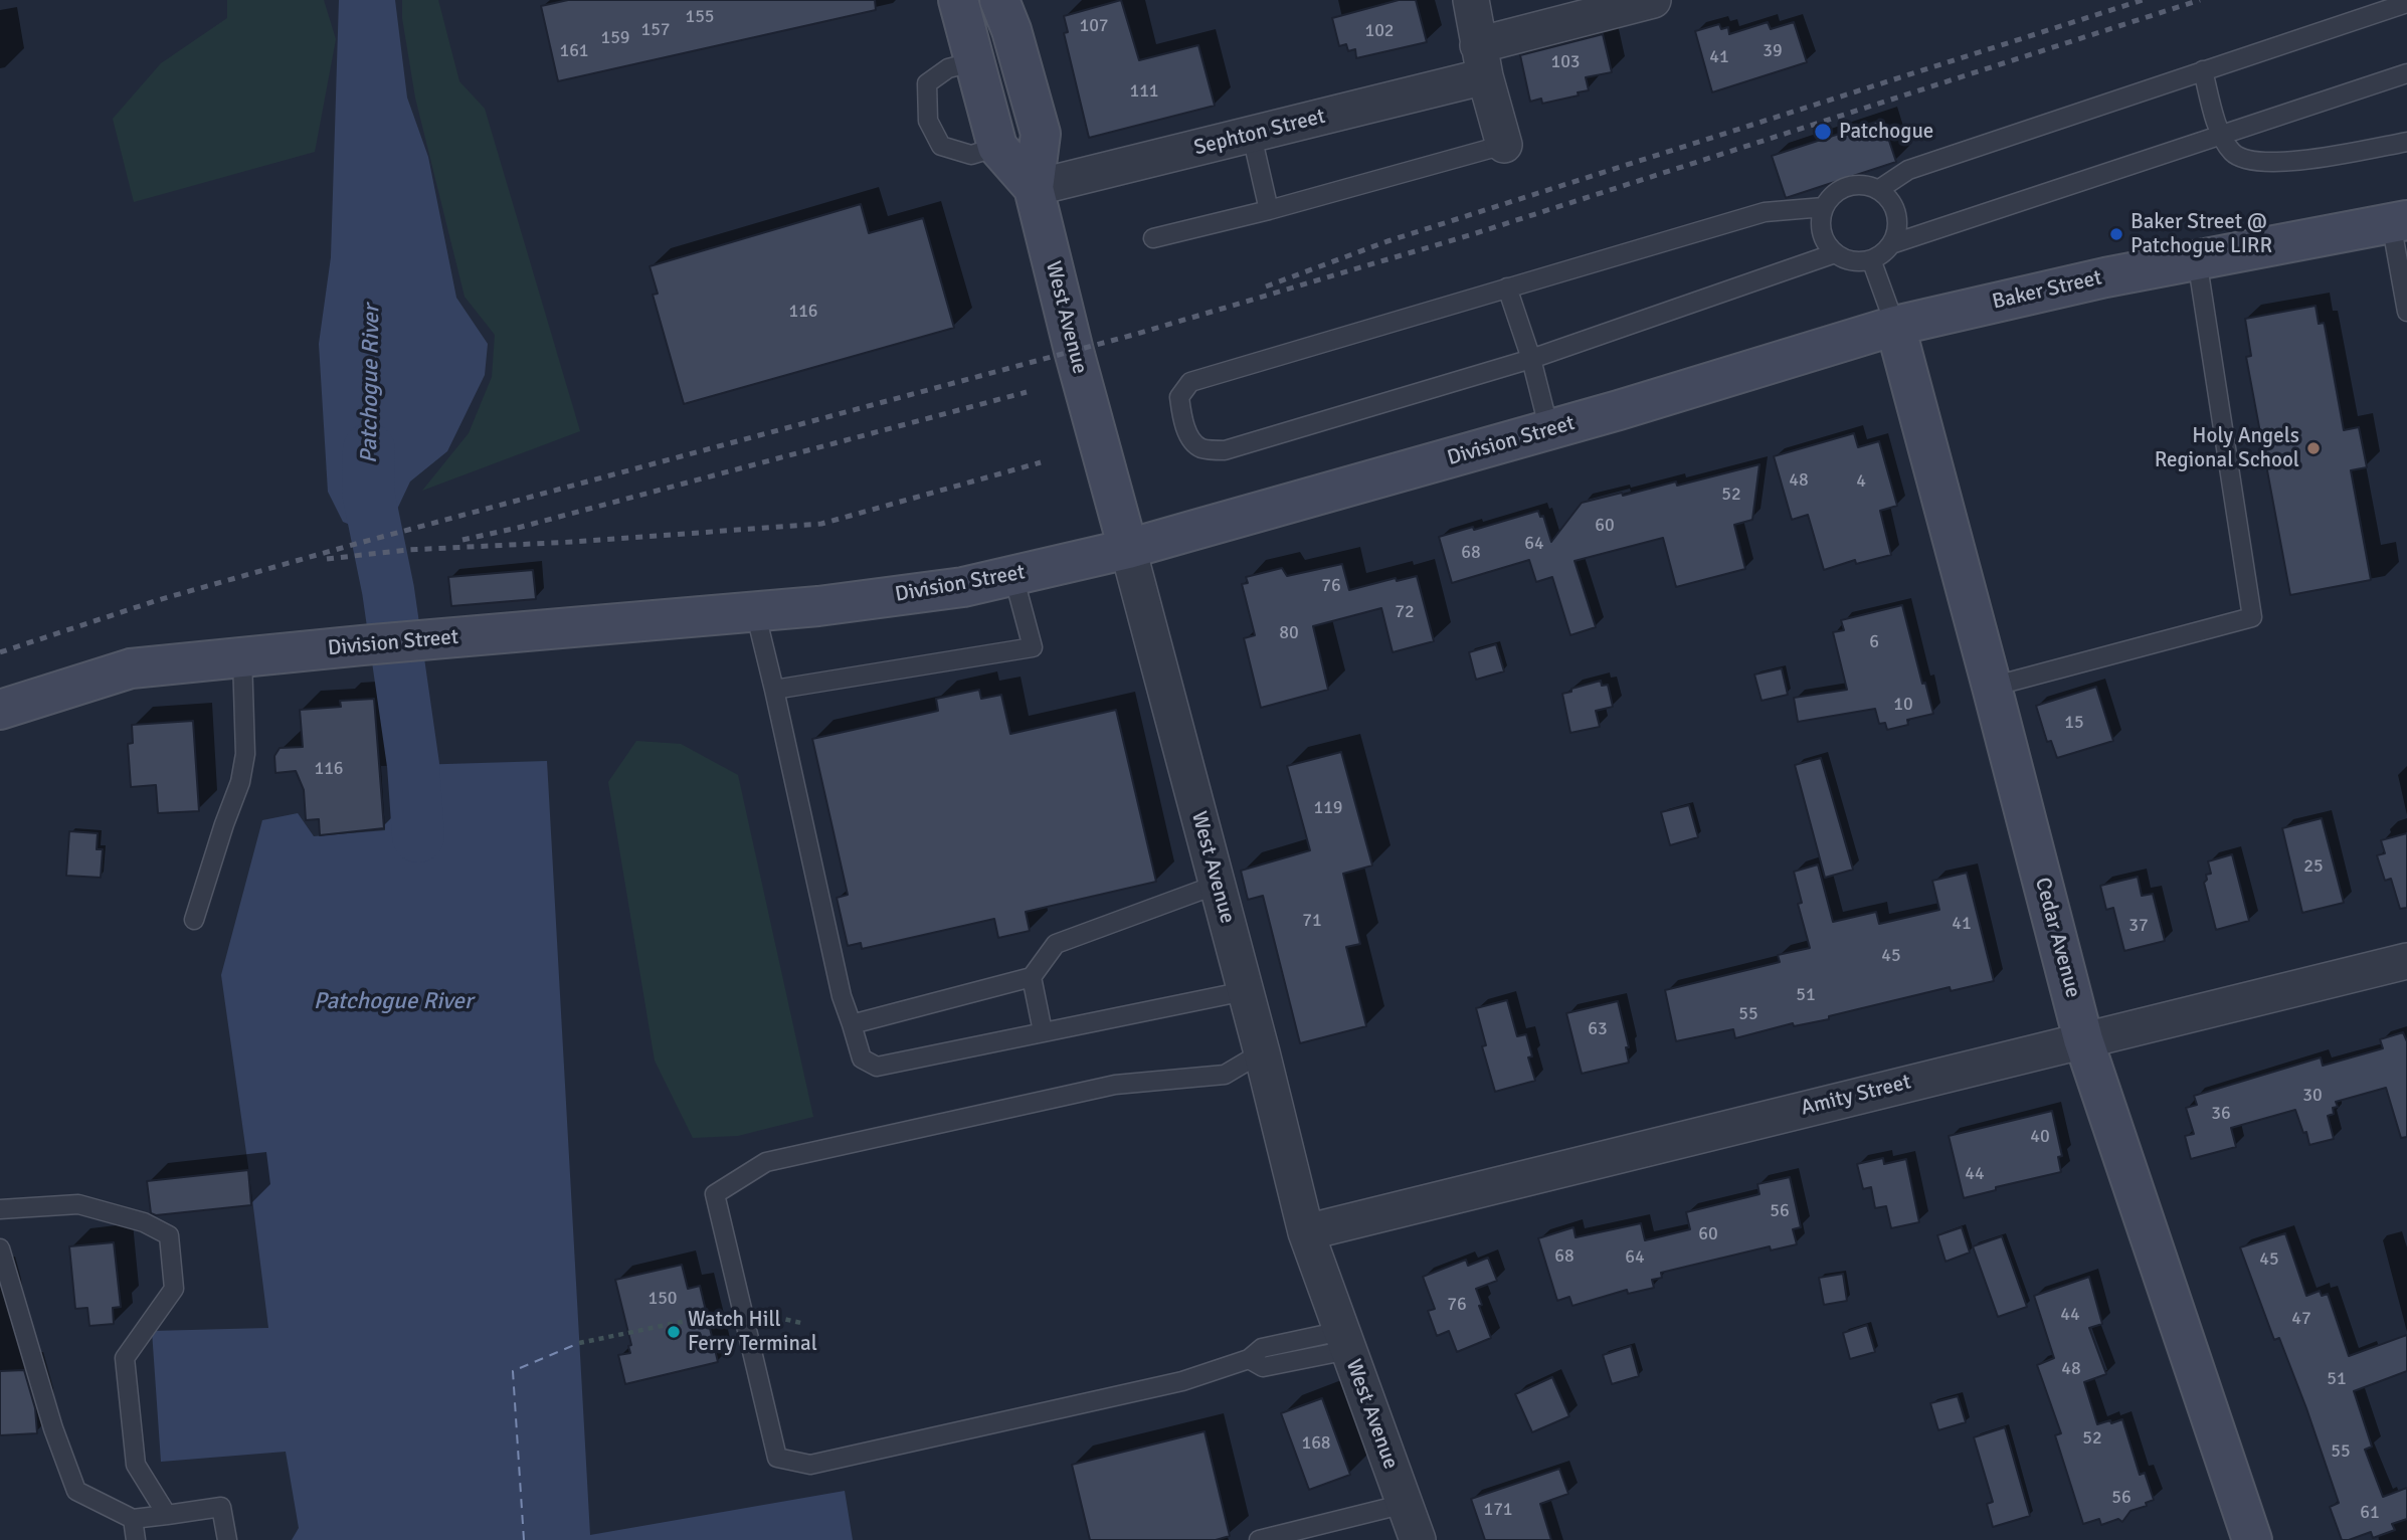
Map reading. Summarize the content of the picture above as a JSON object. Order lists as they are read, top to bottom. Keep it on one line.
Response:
{"streets":{"street":["Sephton Street","Baker Street","West Avenue","Division Street","Cedar Avenue","Amity Street"]},"crossings":[["Sephton Street","West Avenue"],["Baker Street","Division Street"],["Baker Street","Cedar Avenue"],["West Avenue","Division Street"],["West Avenue","Amity Street"],["Division Street","Cedar Avenue"],["Cedar Avenue","Amity Street"]],"water":["Patchogue River"],"places":["Patchogue","Baker Street @ Patchogue LIRR","Holy Angels Regional School","Watch Hill Ferry Terminal"],"house_numbers":["155","107","157","102","159","161","39","41","103","111","116","48","4","52","60","64","68","76","72","80","6","10","15","116","119","25","71","41","37","45","51","55","63","30","36","40","44","56","60","68","64","45","150","76","44","47","48","51","52","168","55","56","171","61"]}
